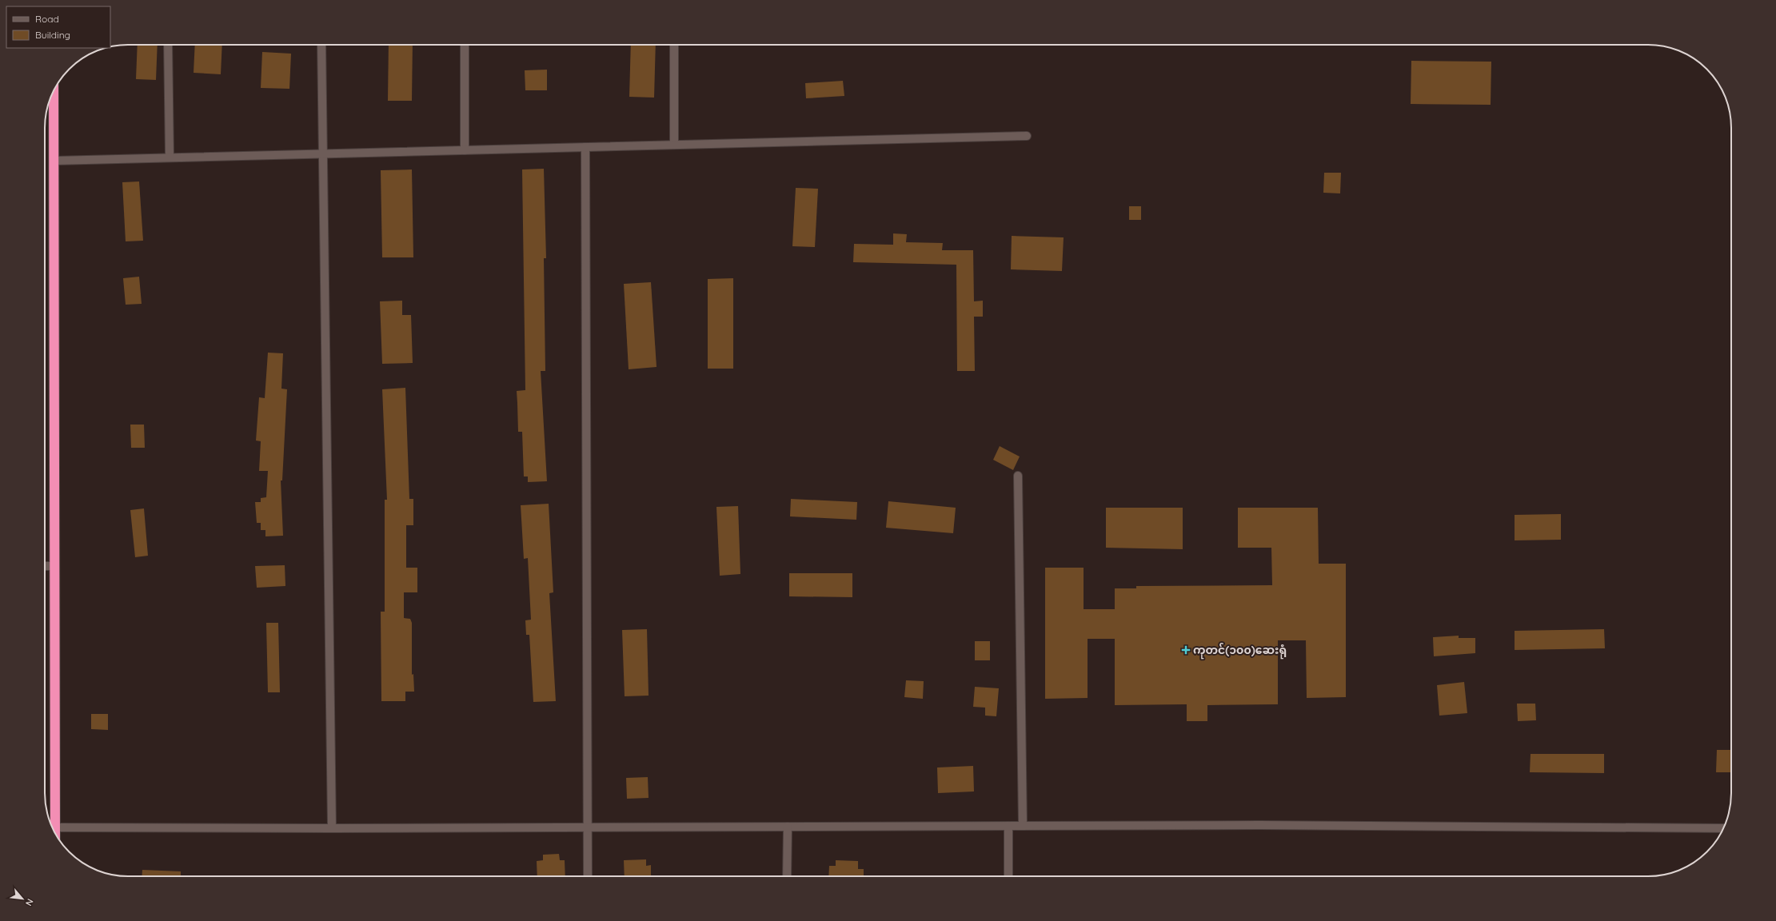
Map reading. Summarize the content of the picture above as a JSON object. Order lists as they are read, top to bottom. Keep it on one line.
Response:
{"places":{"health":["ကုတင်(၁၀၀)ဆေးရုံ"]},"legend":["Road","Building"],"north":"bottom right"}
